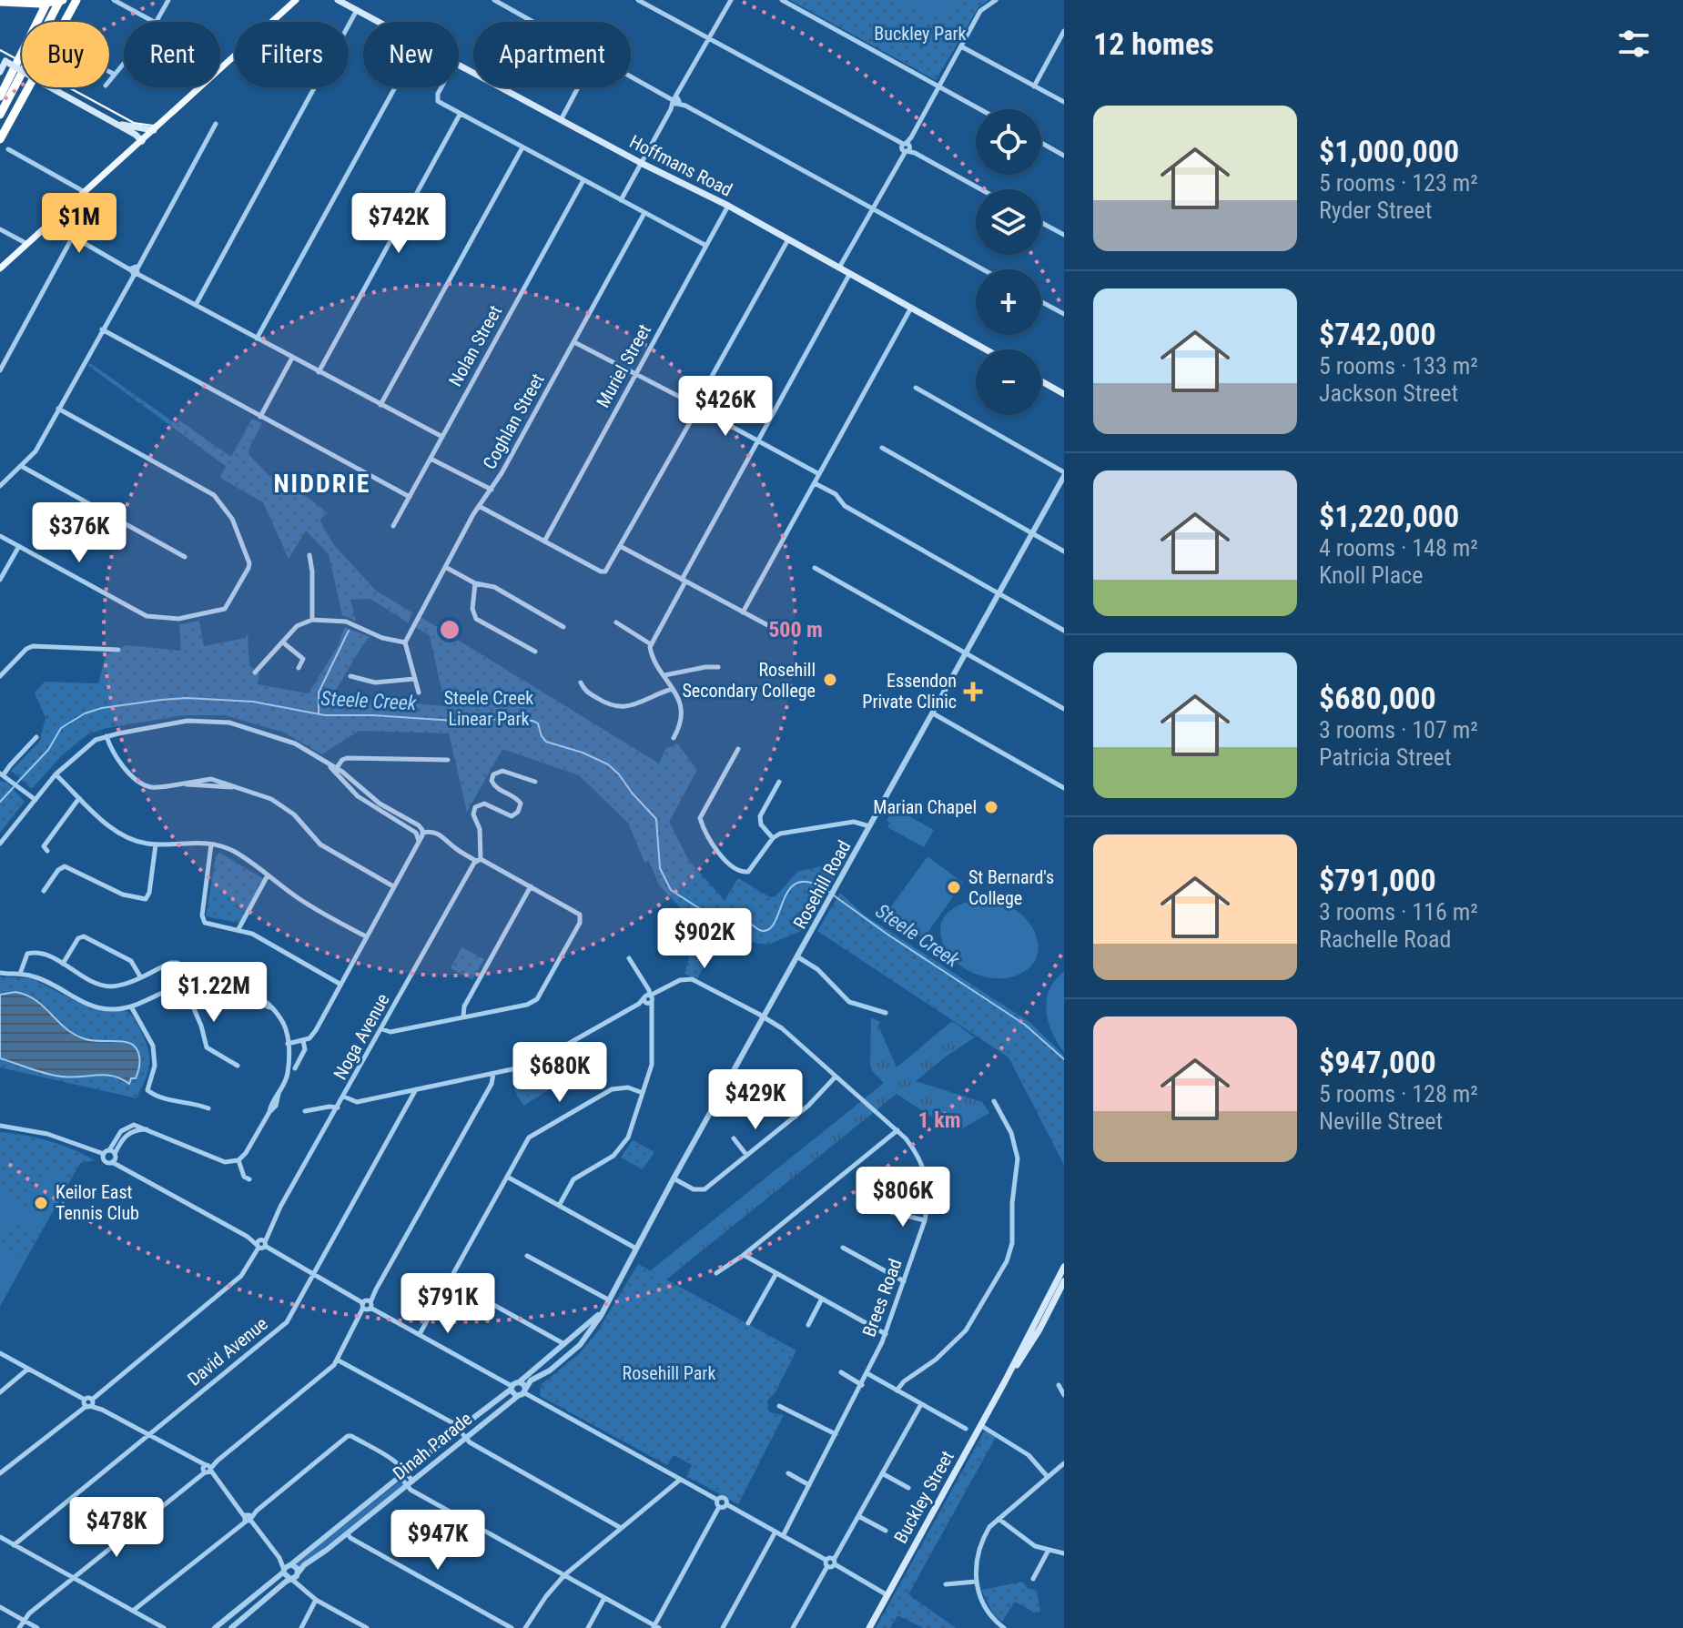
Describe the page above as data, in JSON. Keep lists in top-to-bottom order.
{
  "streets": {
    "main road": ["Hoffmans Road", "Buckley Street"],
    "street": [
      "Nolan Street",
      "Muriel Street",
      "Coghlan Street",
      "Rosehill Road",
      "Noga Avenue",
      "Brees Road",
      "David Avenue",
      "Dinah Parade"
    ]
  },
  "crossings": [
    ["Hoffmans Road", "Muriel Street"],
    ["Rosehill Road", "Brees Road"],
    ["Rosehill Road", "Dinah Parade"],
    ["Noga Avenue", "Brees Road"],
    ["Brees Road", "David Avenue"]
  ],
  "districts": ["NIDDRIE"],
  "water": ["Steele Creek"],
  "parks": ["Buckley Park", "Steele Creek Linear Park", "Rosehill Park"],
  "places": {
    "other": [
      "Rosehill Secondary College",
      "Marian Chapel",
      "St Bernard's College",
      "Keilor East Tennis Club"
    ],
    "health": ["Essendon Private Clinic"]
  },
  "page": {
    "heading": "12 homes",
    "chip": [
      "Buy",
      "Rent",
      "Filters",
      "New",
      "Apartment"
    ],
    "list": [
      {
        "name": "$1,000,000",
        "note": "5 rooms · 123 m² · Ryder Street"
      },
      {
        "name": "$742,000",
        "note": "5 rooms · 133 m² · Jackson Street"
      },
      {
        "name": "$1,220,000",
        "note": "4 rooms · 148 m² · Knoll Place"
      },
      {
        "name": "$680,000",
        "note": "3 rooms · 107 m² · Patricia Street"
      },
      {
        "name": "$791,000",
        "note": "3 rooms · 116 m² · Rachelle Road"
      },
      {
        "name": "$947,000",
        "note": "5 rooms · 128 m² · Neville Street"
      }
    ],
    "map_buttons": ["+", "−"],
    "price": [
      "$1M",
      "$742K",
      "$426K",
      "$376K",
      "$902K",
      "$1.22M",
      "$680K",
      "$429K",
      "$806K",
      "$791K",
      "$478K",
      "$947K"
    ]
  },
  "rings": ["500 m", "1 km"]
}
